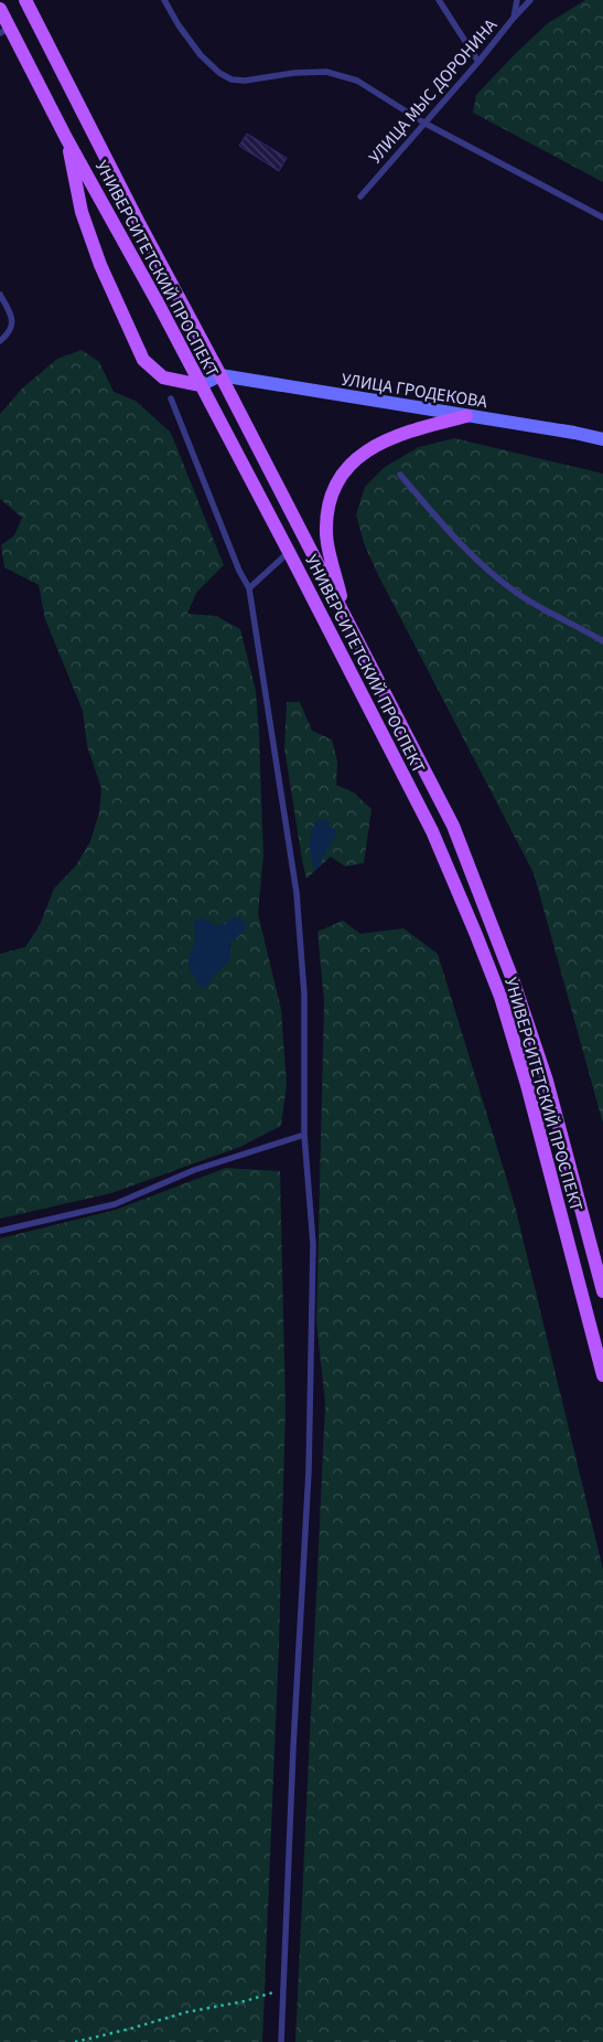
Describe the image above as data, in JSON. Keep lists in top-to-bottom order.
{
  "streets": {
    "main road": ["УНИВЕРСИТЕТСКИЙ ПРОСПЕКТ", "УЛИЦА ГРОДЕКОВА"],
    "lane": ["УЛИЦА МЫС ДОРОНИНА"]
  },
  "crossings": [
    ["УНИВЕРСИТЕТСКИЙ ПРОСПЕКТ", "УЛИЦА ГРОДЕКОВА"]
  ]
}
